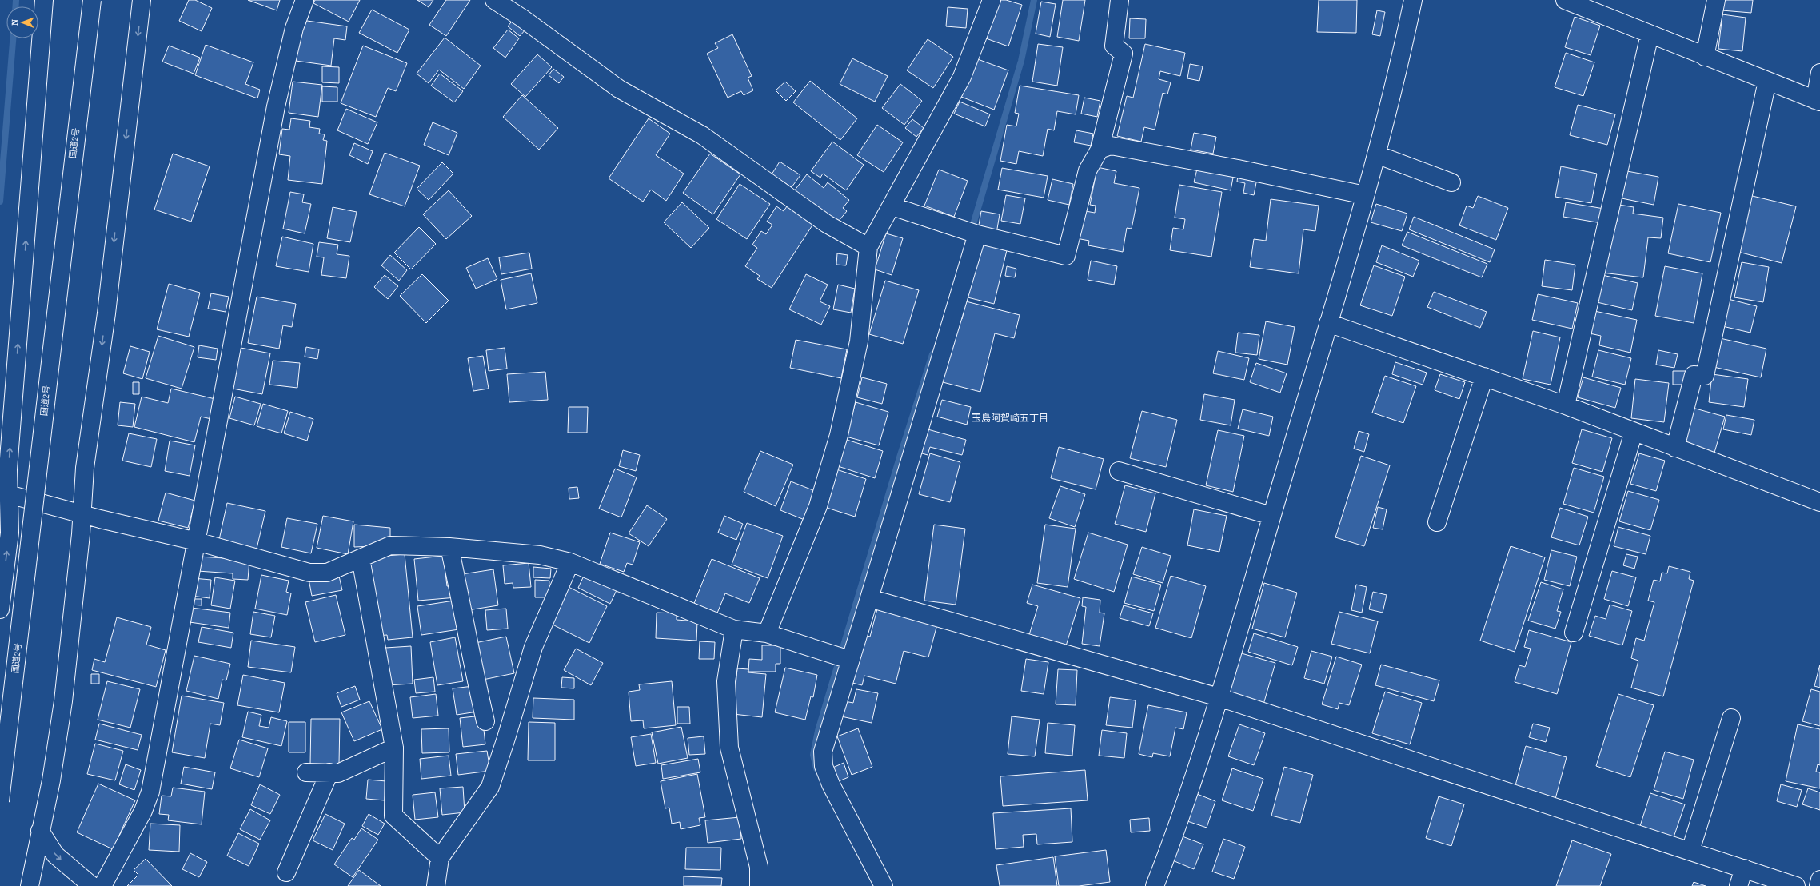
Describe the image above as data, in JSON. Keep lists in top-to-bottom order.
{
  "streets": {
    "main road": ["国道2号"]
  },
  "districts": ["玉島阿賀崎五丁目"],
  "north": "left"
}
